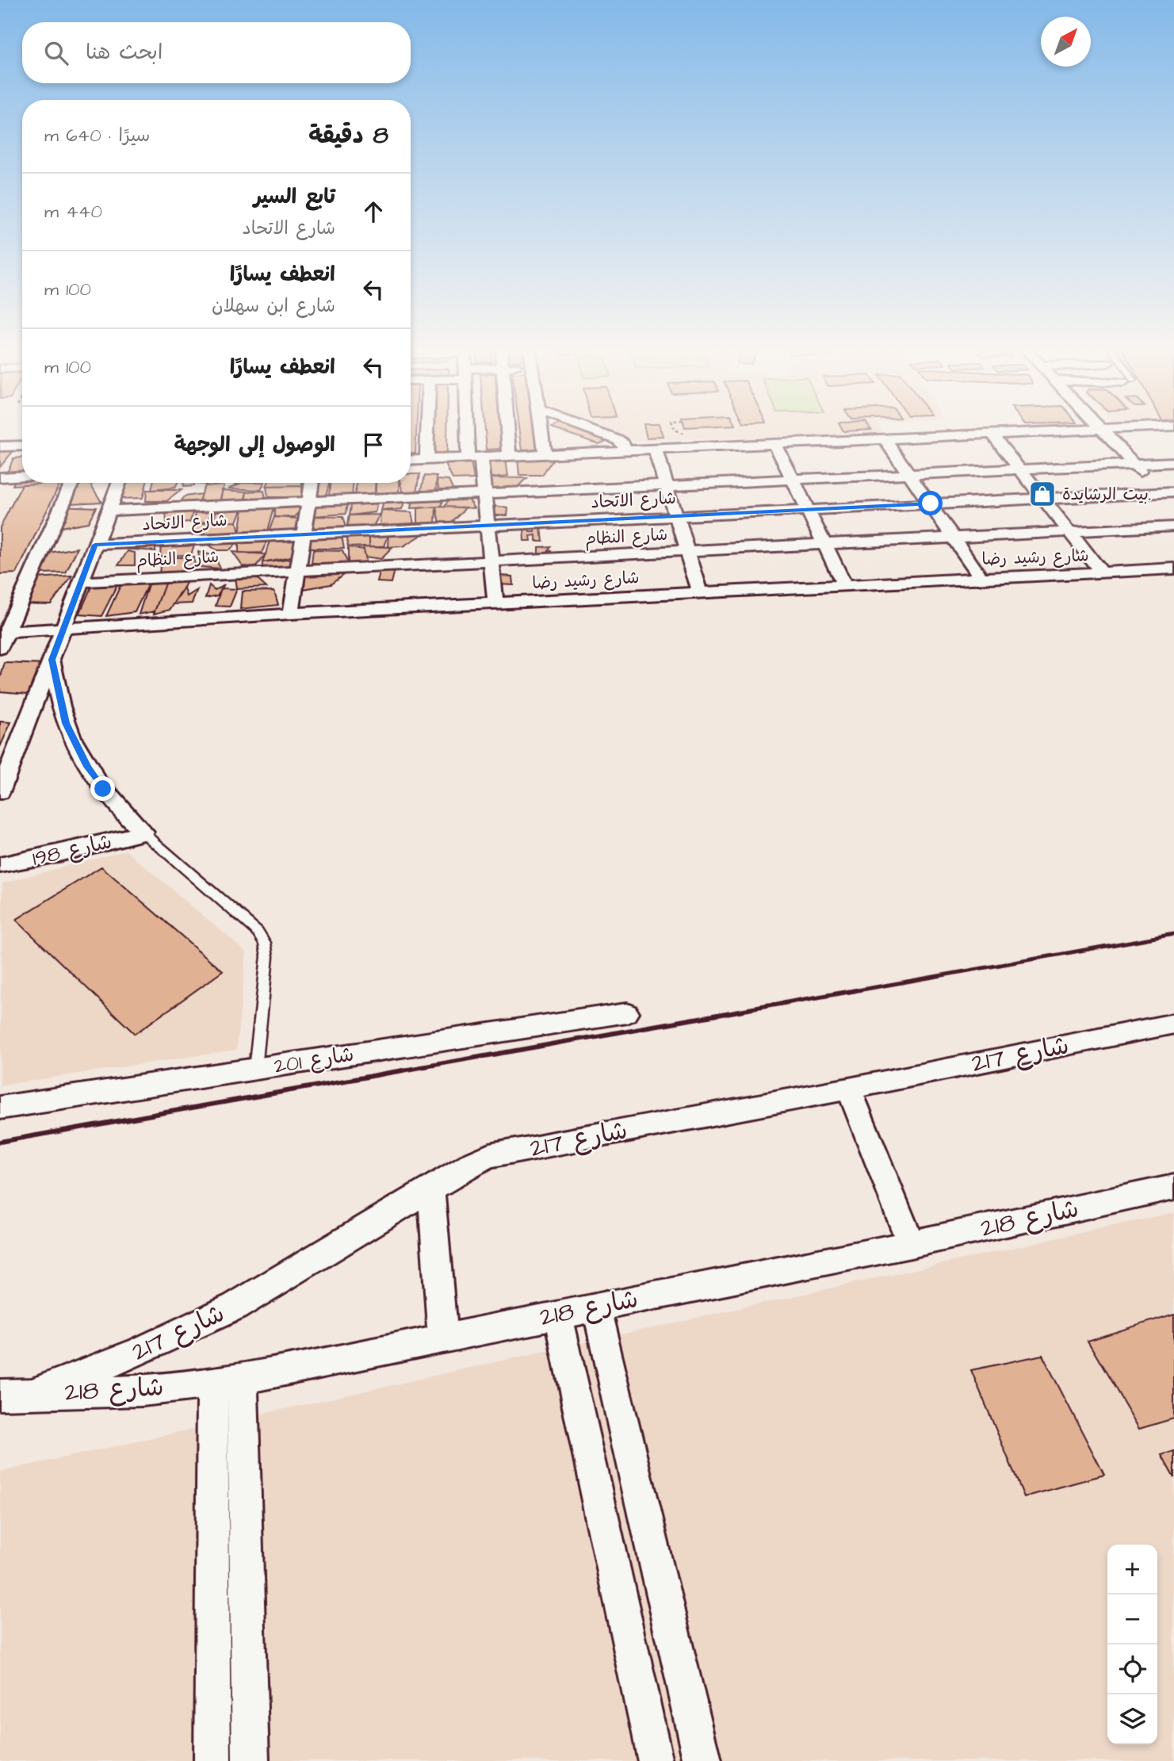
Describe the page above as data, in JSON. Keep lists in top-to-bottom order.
{
  "streets": {
    "street": [
      "شارع الاتحاد",
      "شارع النظام",
      "شارع رشيد رضا",
      "شارع 198",
      "شارع 217",
      "شارع 201",
      "شارع 218"
    ]
  },
  "crossings": [
    ["شارع 217", "شارع 218"]
  ],
  "places": {
    "shop": ["بيت الرشايدة."]
  },
  "north": "top right",
  "page": {
    "search": "ابحث هنا",
    "heading": ["8 دقيقة", "سيرًا · 640 m"],
    "list": [
      ["تابع السير", "شارع الاتحاد", "440 m"],
      ["انعطف يسارًا", "شارع ابن سهلان", "100 m"],
      ["انعطف يسارًا", "100 m"],
      "الوصول إلى الوجهة"
    ],
    "map_buttons": ["+", "−"]
  }
}
